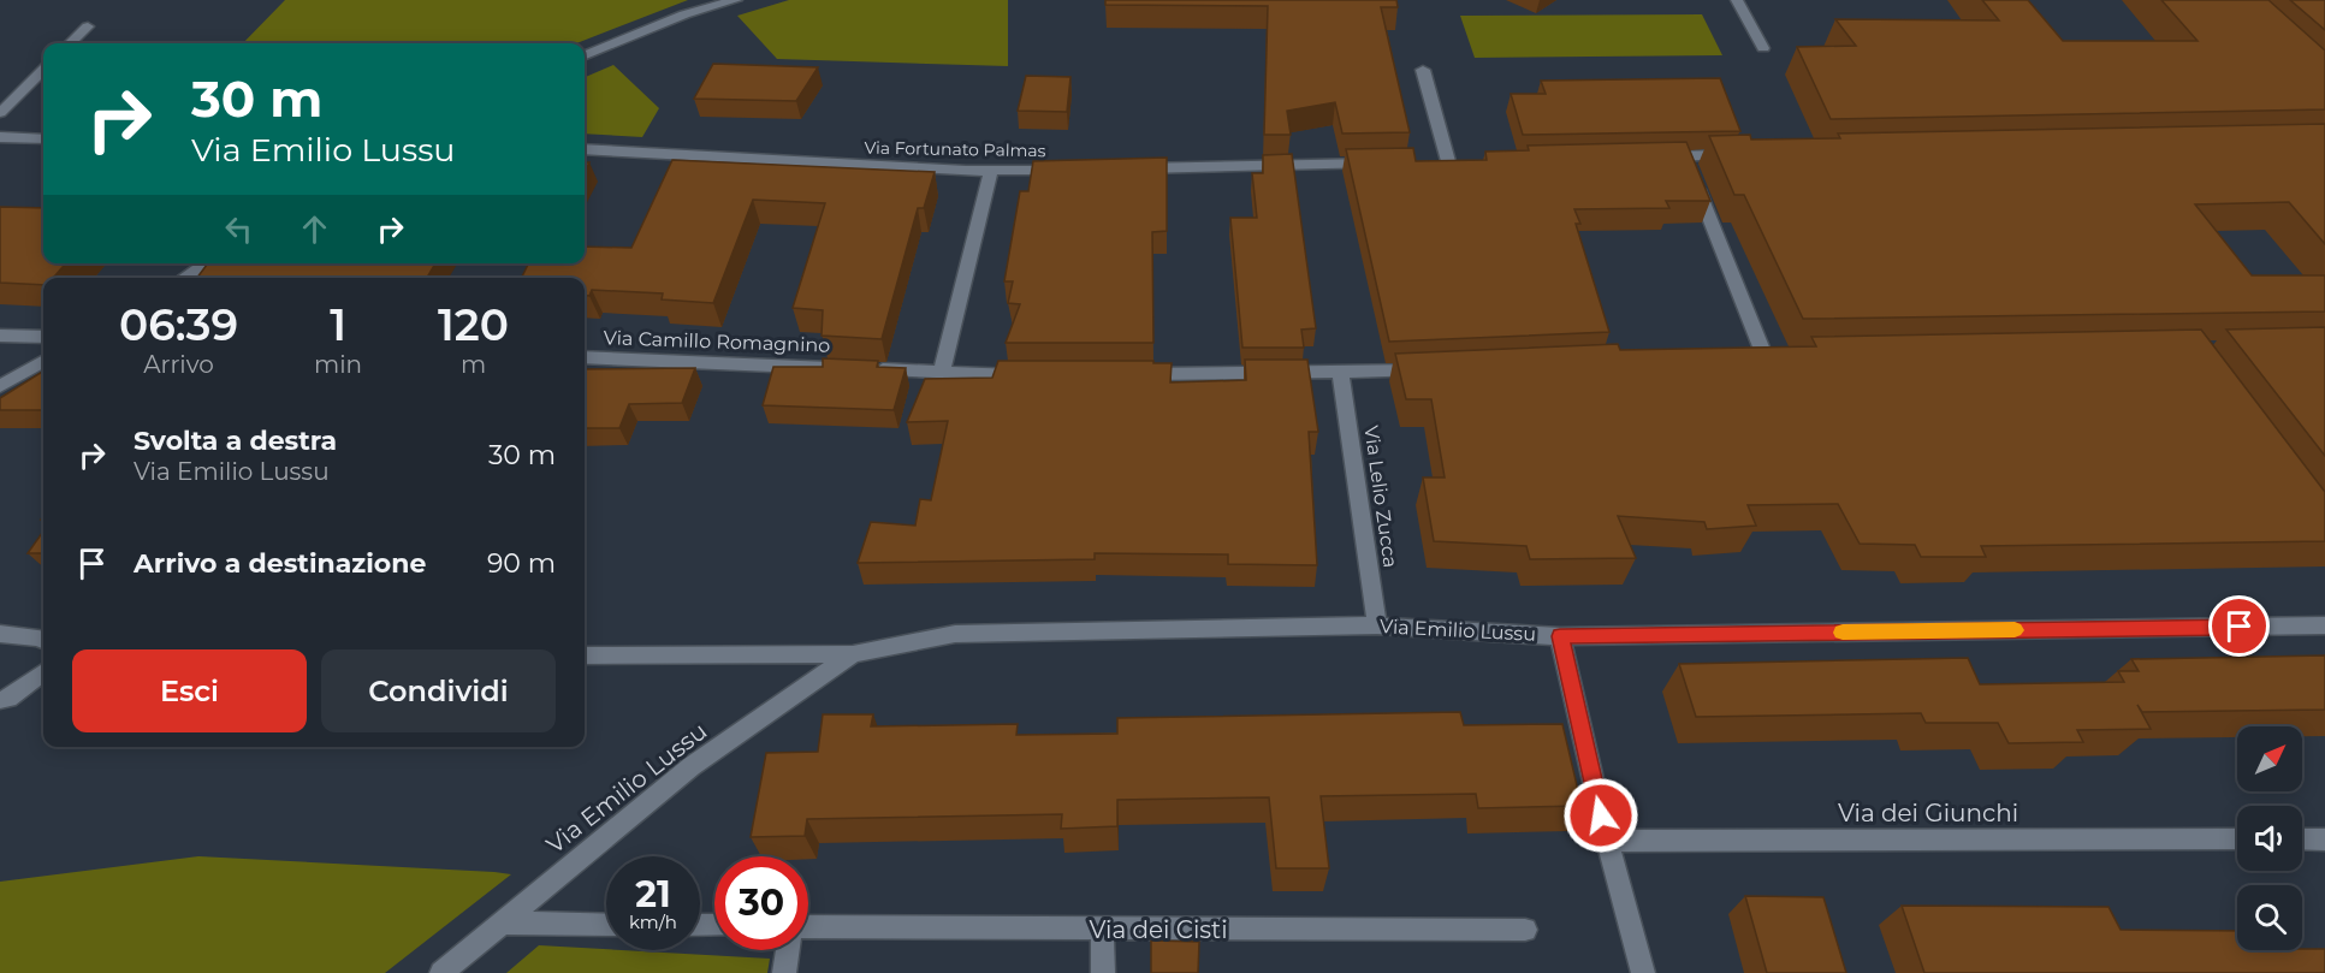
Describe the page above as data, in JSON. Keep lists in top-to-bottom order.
{
  "streets": {
    "street": [
      "Via Fortunato Palmas",
      "Via Camillo Romagnino",
      "Via Lelio Zucca",
      "Via Emilio Lussu",
      "Via dei Giunchi",
      "Via dei Cisti"
    ]
  },
  "crossings": [
    ["Via Lelio Zucca", "Via Emilio Lussu"]
  ],
  "north": "top right",
  "page": {
    "turn": ["30 m", "Via Emilio Lussu"],
    "eta": [
      "06:39",
      "Arrivo",
      "1",
      "min",
      "120",
      "m"
    ],
    "list": [
      {
        "name": "Svolta a destra",
        "note": "Via Emilio Lussu",
        "value": "30 m"
      },
      {
        "name": "Arrivo a destinazione",
        "value": "90 m"
      }
    ],
    "buttons": ["Esci", "Condividi"],
    "speed": "21 km/h",
    "limit": "30"
  }
}
